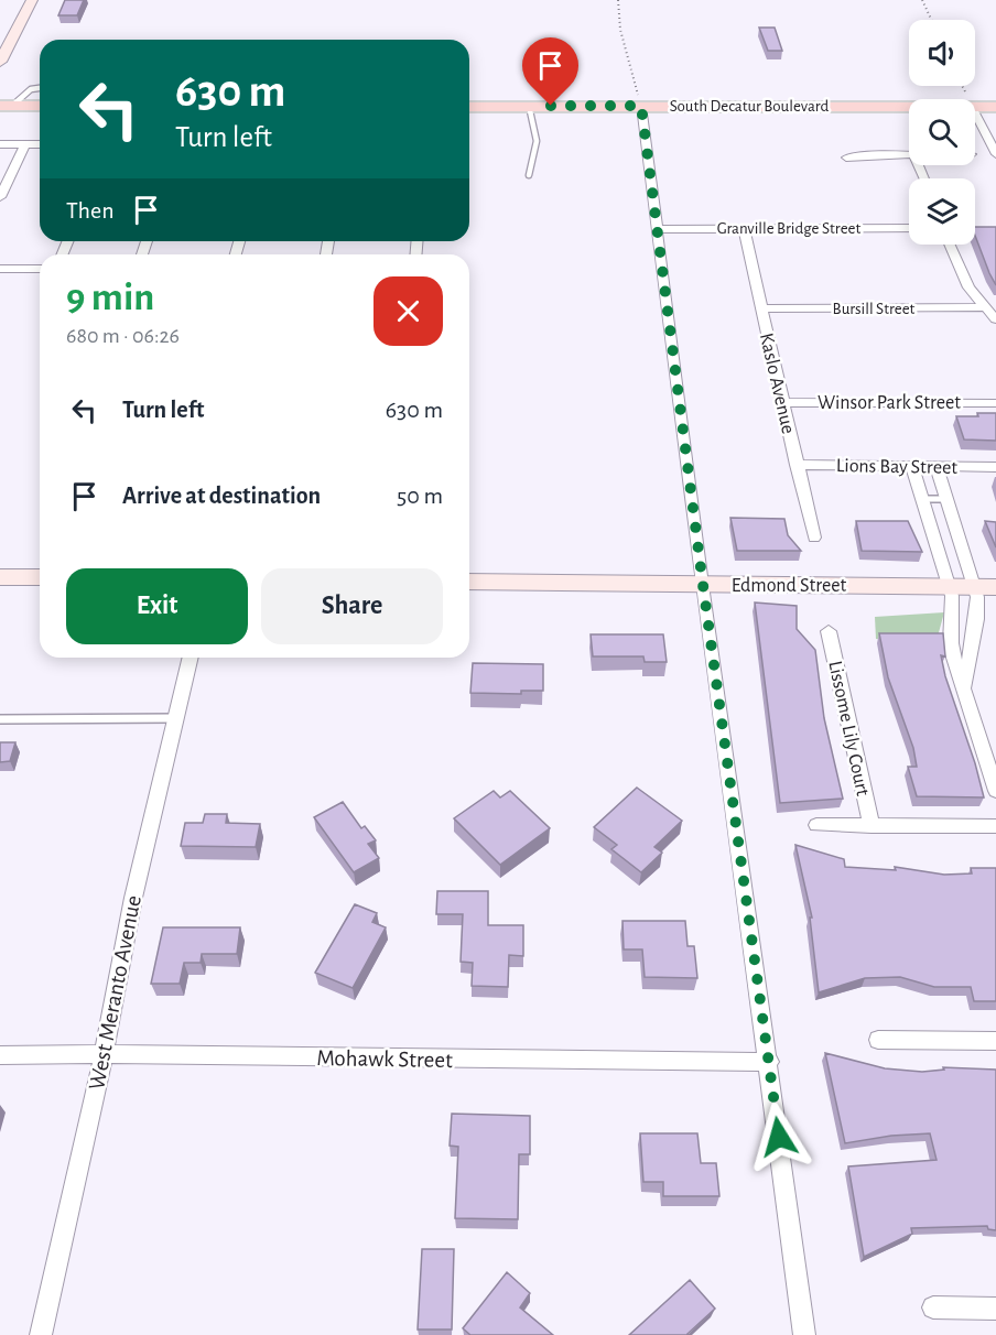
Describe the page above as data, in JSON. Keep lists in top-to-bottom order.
{
  "streets": {
    "main road": ["South Decatur Boulevard"],
    "street": [
      "Granville Bridge Street",
      "Bursill Street",
      "Kaslo Avenue",
      "Winsor Park Street",
      "Lions Bay Street",
      "Edmond Street",
      "Lissome Lily Court",
      "West Meranto Avenue",
      "Mohawk Street"
    ]
  },
  "crossings": [
    ["Granville Bridge Street", "Kaslo Avenue"],
    ["Bursill Street", "Kaslo Avenue"],
    ["Kaslo Avenue", "Winsor Park Street"],
    ["Kaslo Avenue", "Lions Bay Street"],
    ["West Meranto Avenue", "Mohawk Street"]
  ],
  "page": {
    "turn": ["630 m", "Turn left"],
    "then": "Then",
    "heading": ["9 min", "680 m · 06:26"],
    "list": [
      {
        "name": "Turn left",
        "value": "630 m"
      },
      {
        "name": "Arrive at destination",
        "value": "50 m"
      }
    ],
    "buttons": ["Exit", "Share"]
  }
}
